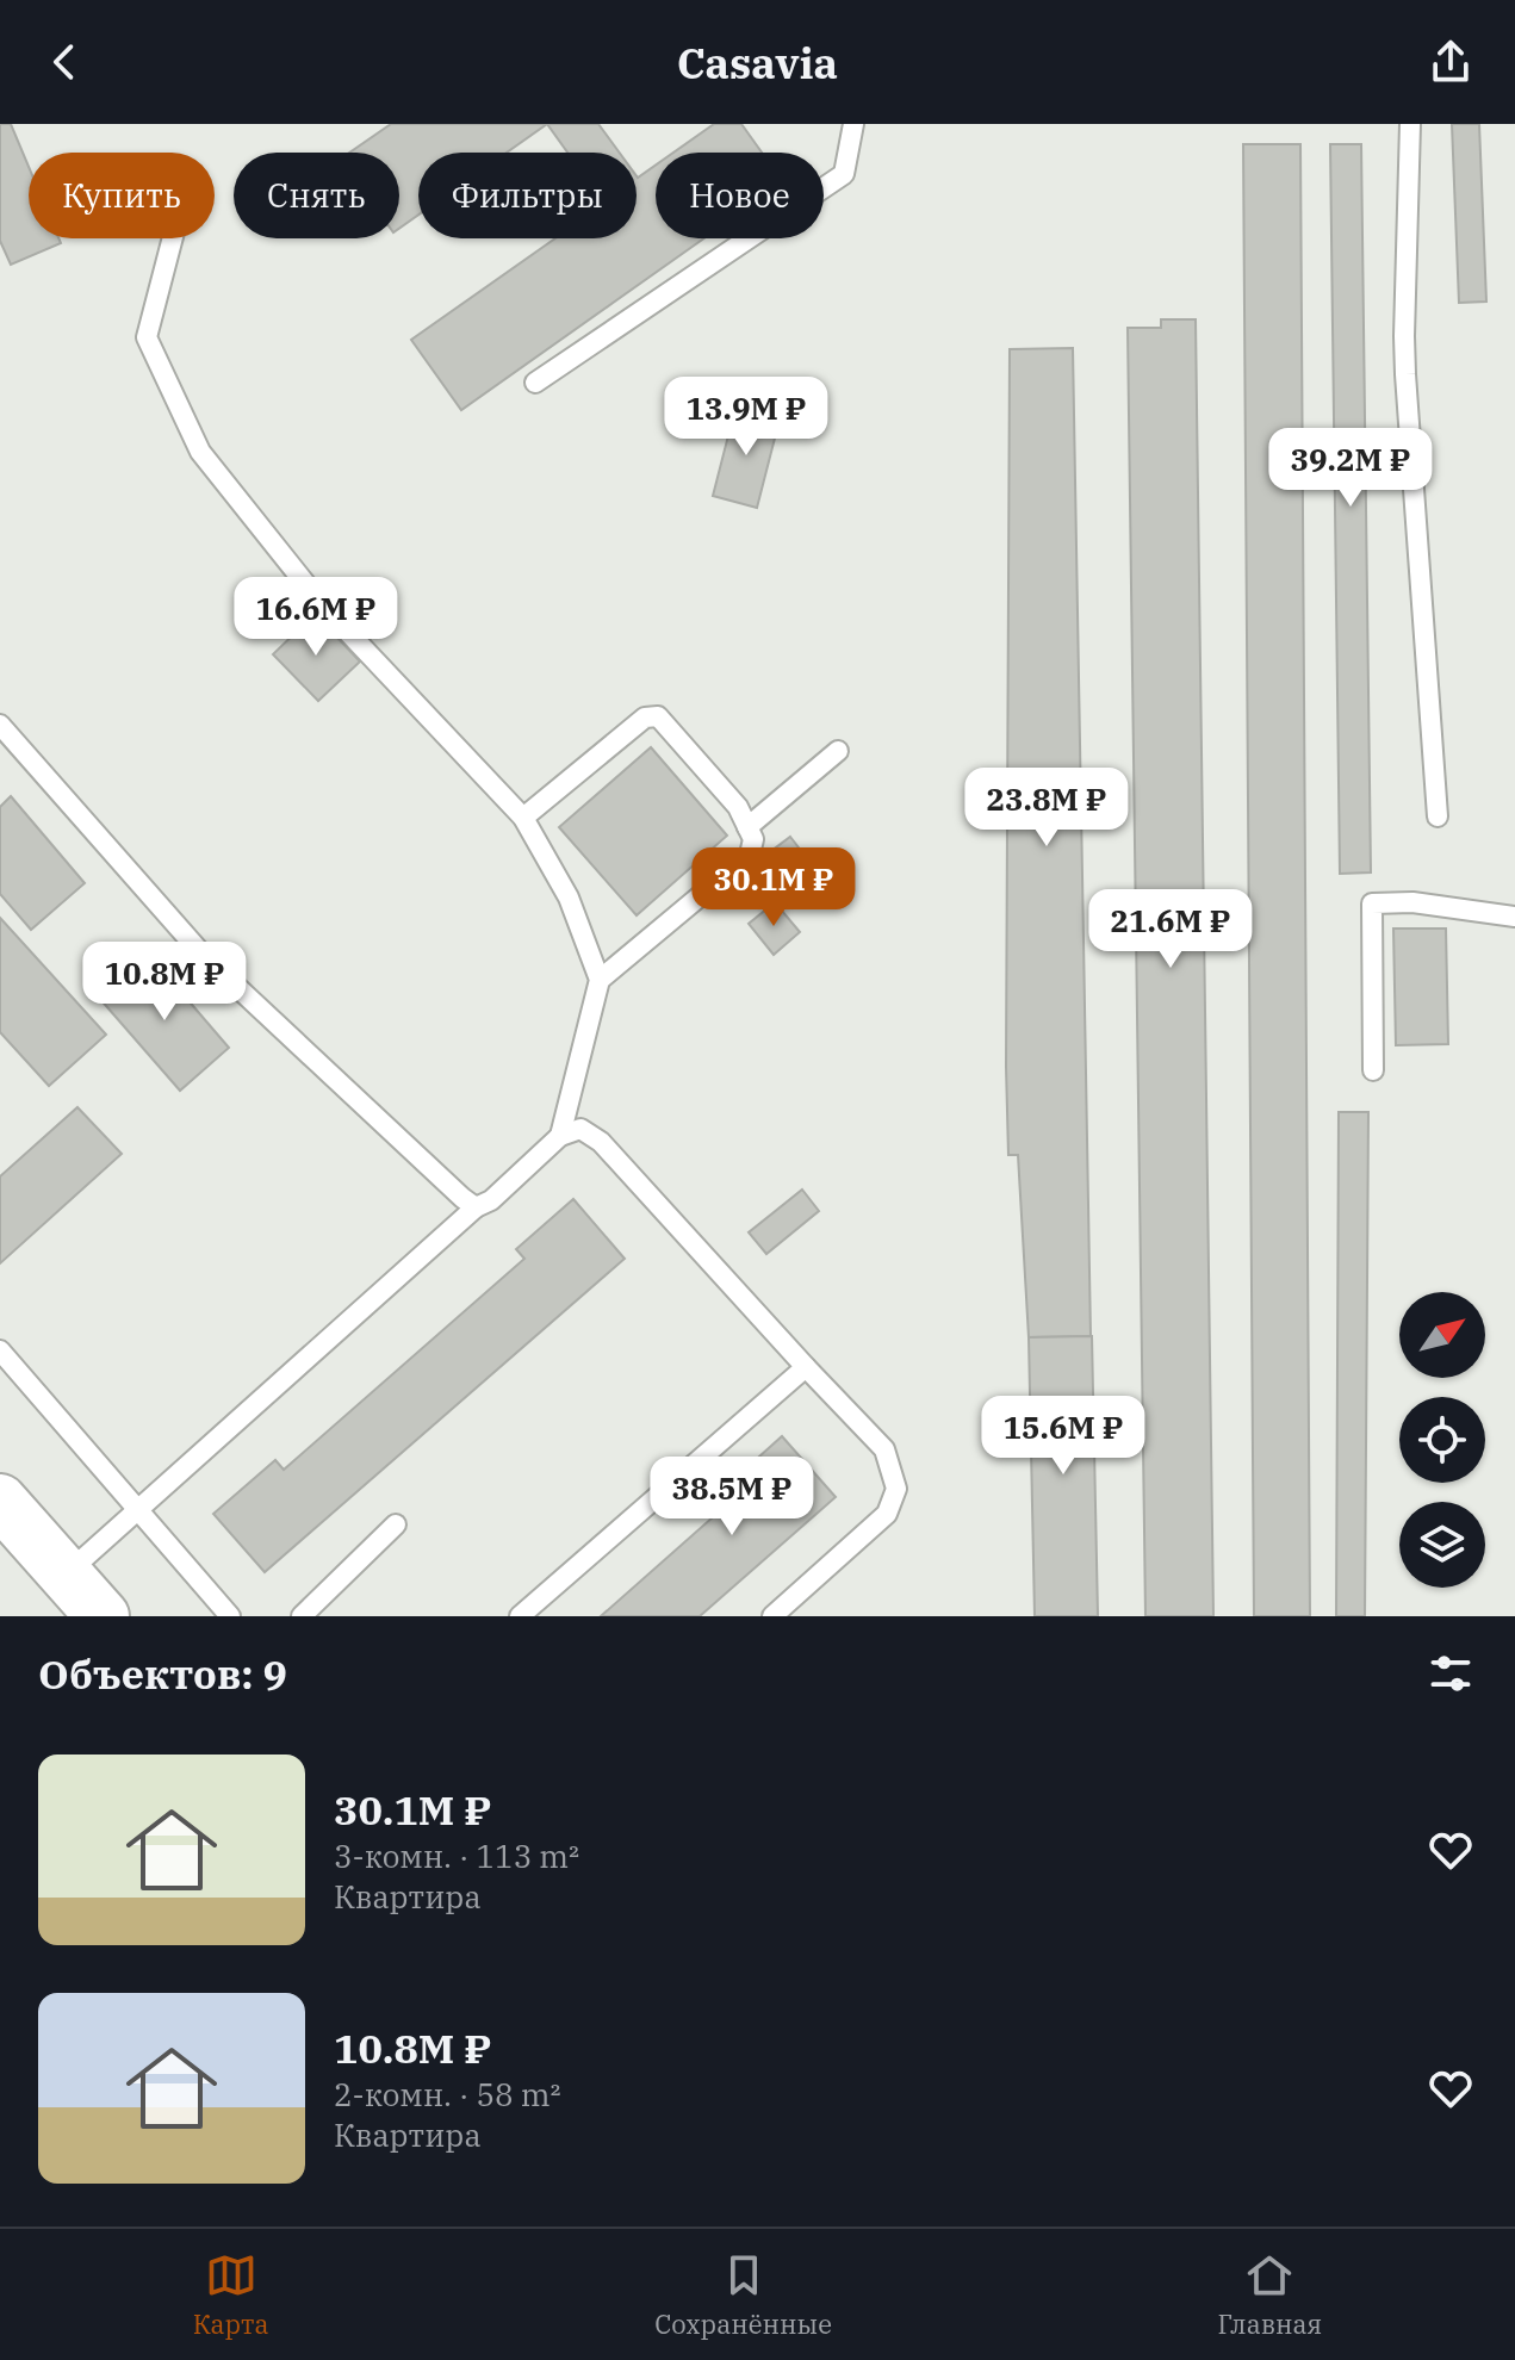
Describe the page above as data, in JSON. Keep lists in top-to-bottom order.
{
  "north": "top right",
  "page": {
    "header": "Casavia",
    "chip": [
      "Купить",
      "Снять",
      "Фильтры",
      "Новое"
    ],
    "price": [
      "13.9M ₽",
      "39.2M ₽",
      "16.6M ₽",
      "23.8M ₽",
      "30.1M ₽",
      "21.6M ₽",
      "10.8M ₽",
      "15.6M ₽",
      "38.5M ₽"
    ],
    "heading": "Объектов: 9",
    "list": [
      {
        "name": "30.1M ₽",
        "note": "3-комн. · 113 m² · Квартира"
      },
      {
        "name": "10.8M ₽",
        "note": "2-комн. · 58 m² · Квартира"
      }
    ],
    "tabs": ["Карта", "Сохранённые", "Главная"]
  }
}
